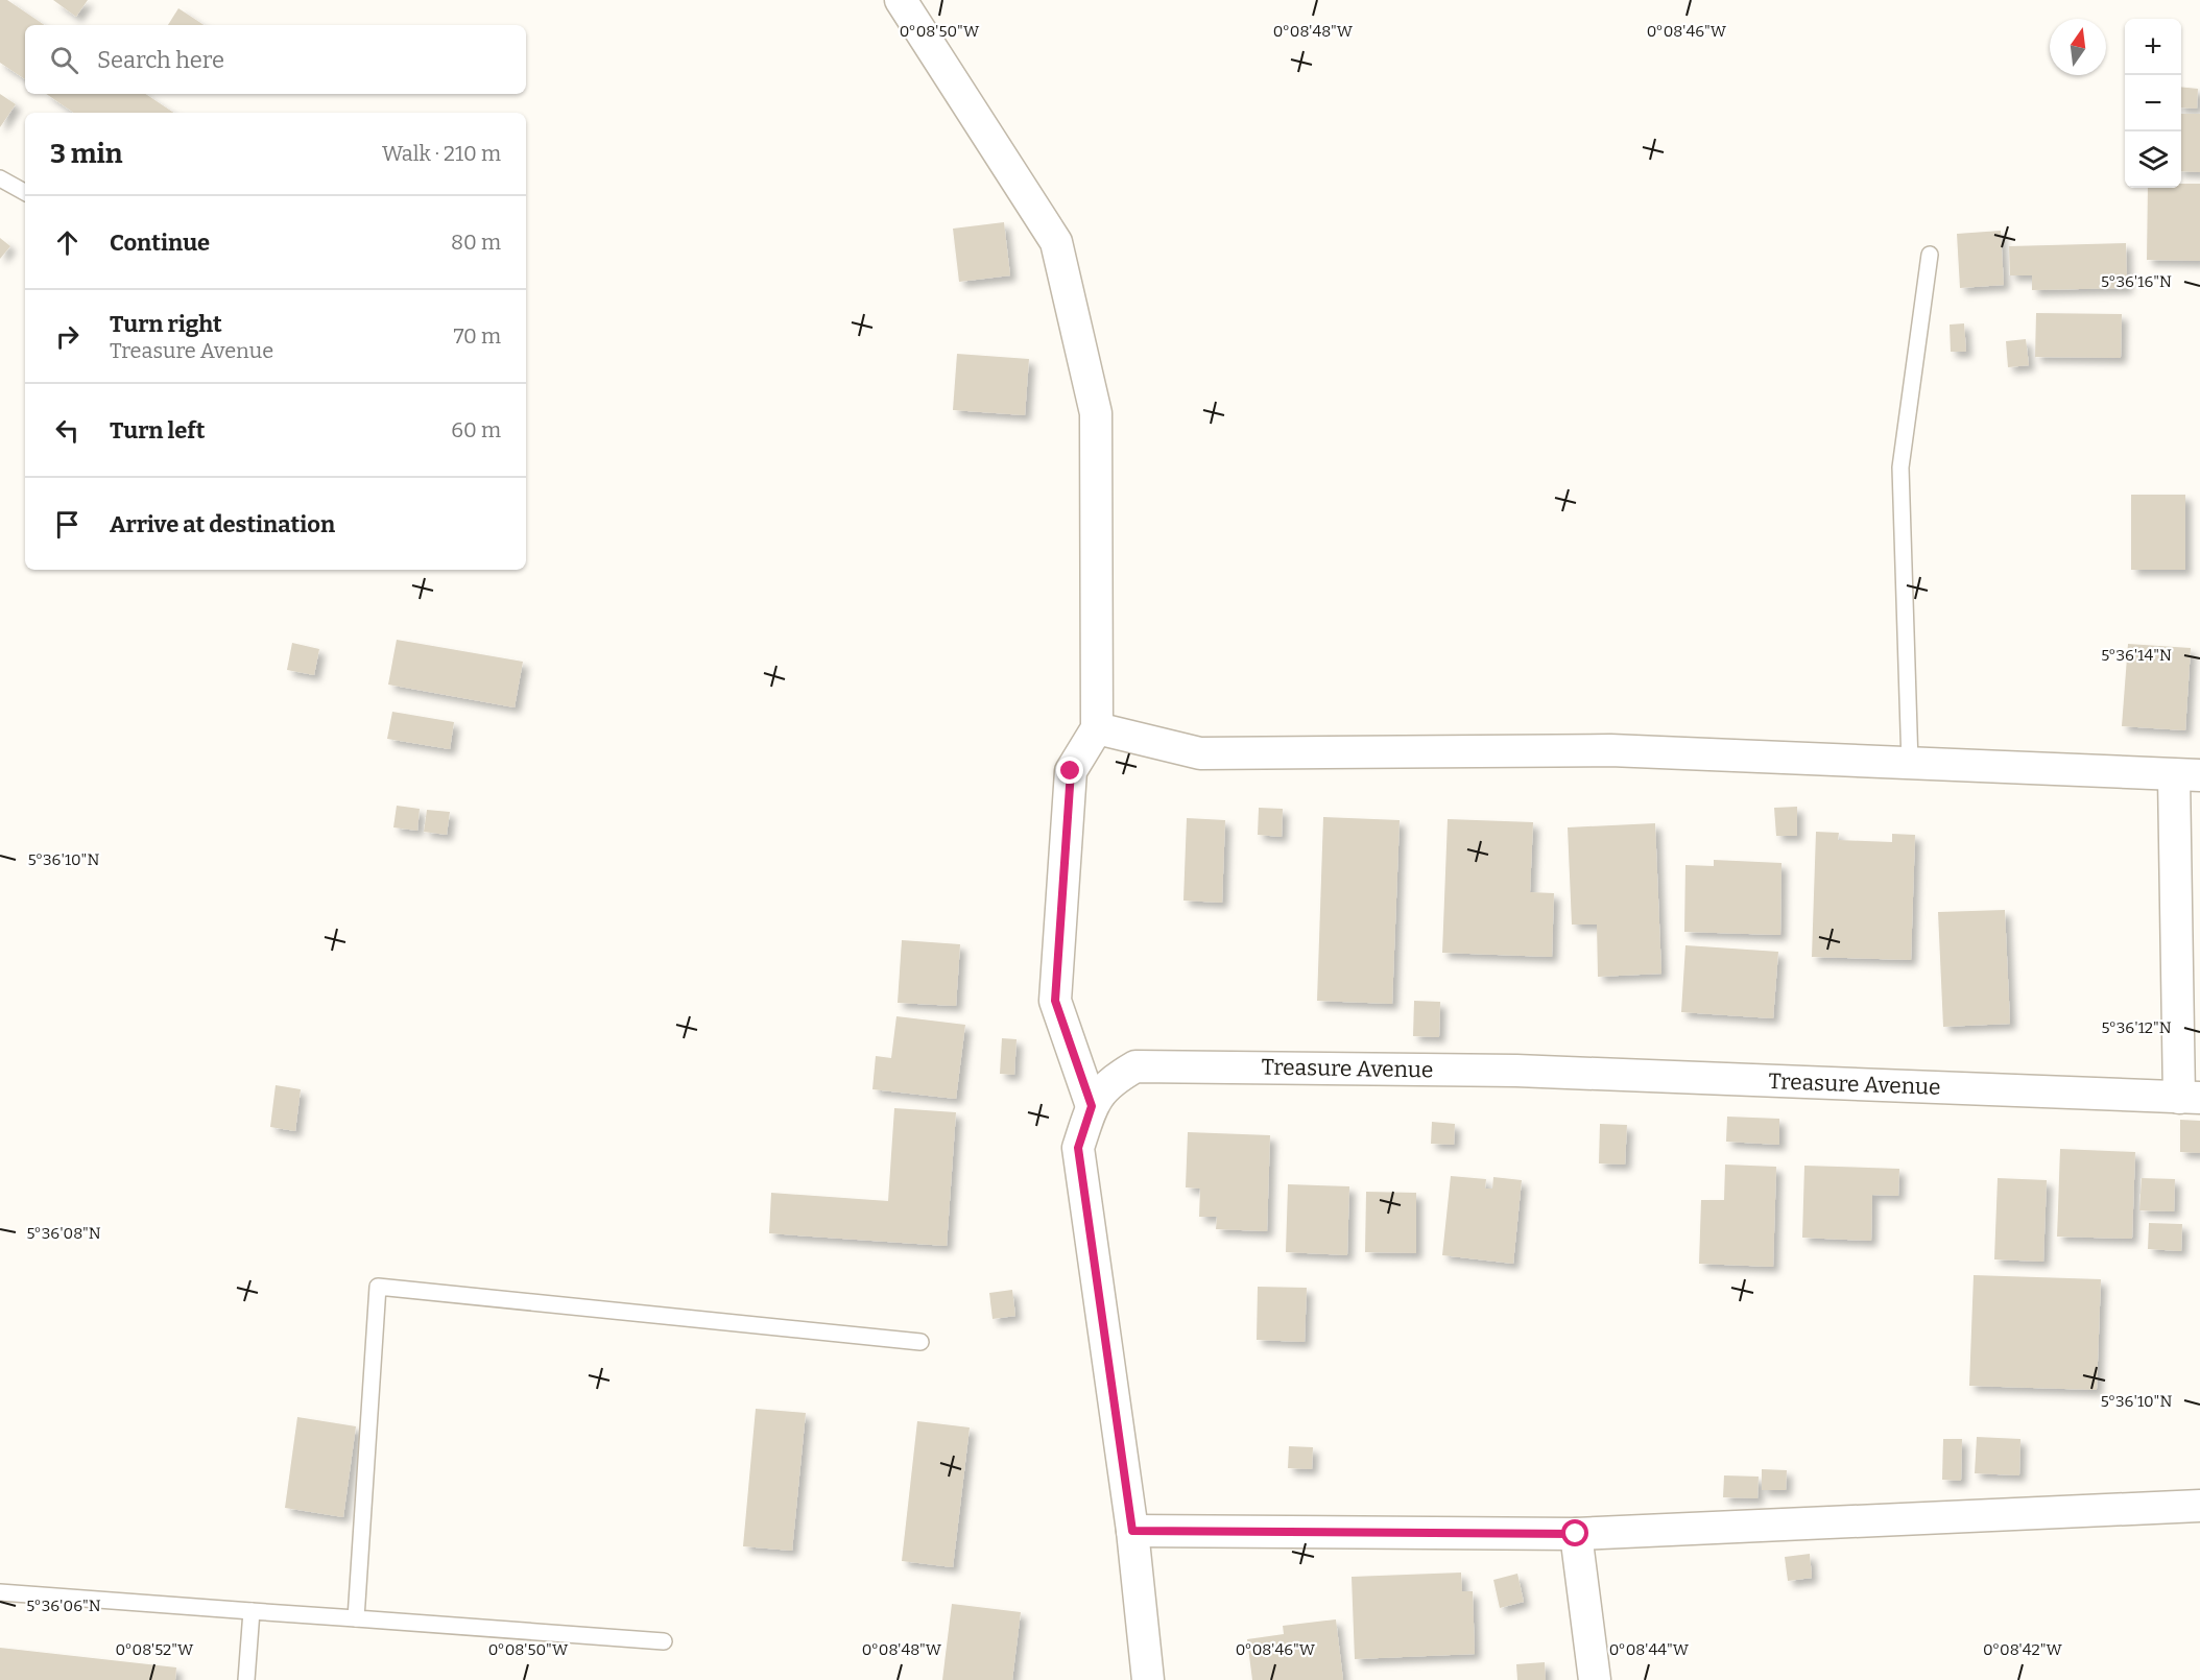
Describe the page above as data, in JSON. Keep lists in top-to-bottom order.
{
  "streets": {
    "street": ["Treasure Avenue"]
  },
  "north": "top",
  "page": {
    "map_buttons": ["+", "−"],
    "search": "Search here",
    "heading": ["3 min", "Walk · 210 m"],
    "list": [
      ["Continue", "80 m"],
      ["Turn right", "Treasure Avenue", "70 m"],
      ["Turn left", "60 m"],
      "Arrive at destination"
    ]
  },
  "coordinates": [
    "0°08'50\"W",
    "0°08'48\"W",
    "0°08'46\"W",
    "5°36'16\"N",
    "5°36'14\"N",
    "5°36'10\"N",
    "5°36'12\"N",
    "5°36'08\"N",
    "5°36'06\"N",
    "0°08'52\"W",
    "0°08'44\"W",
    "0°08'42\"W"
  ]
}
